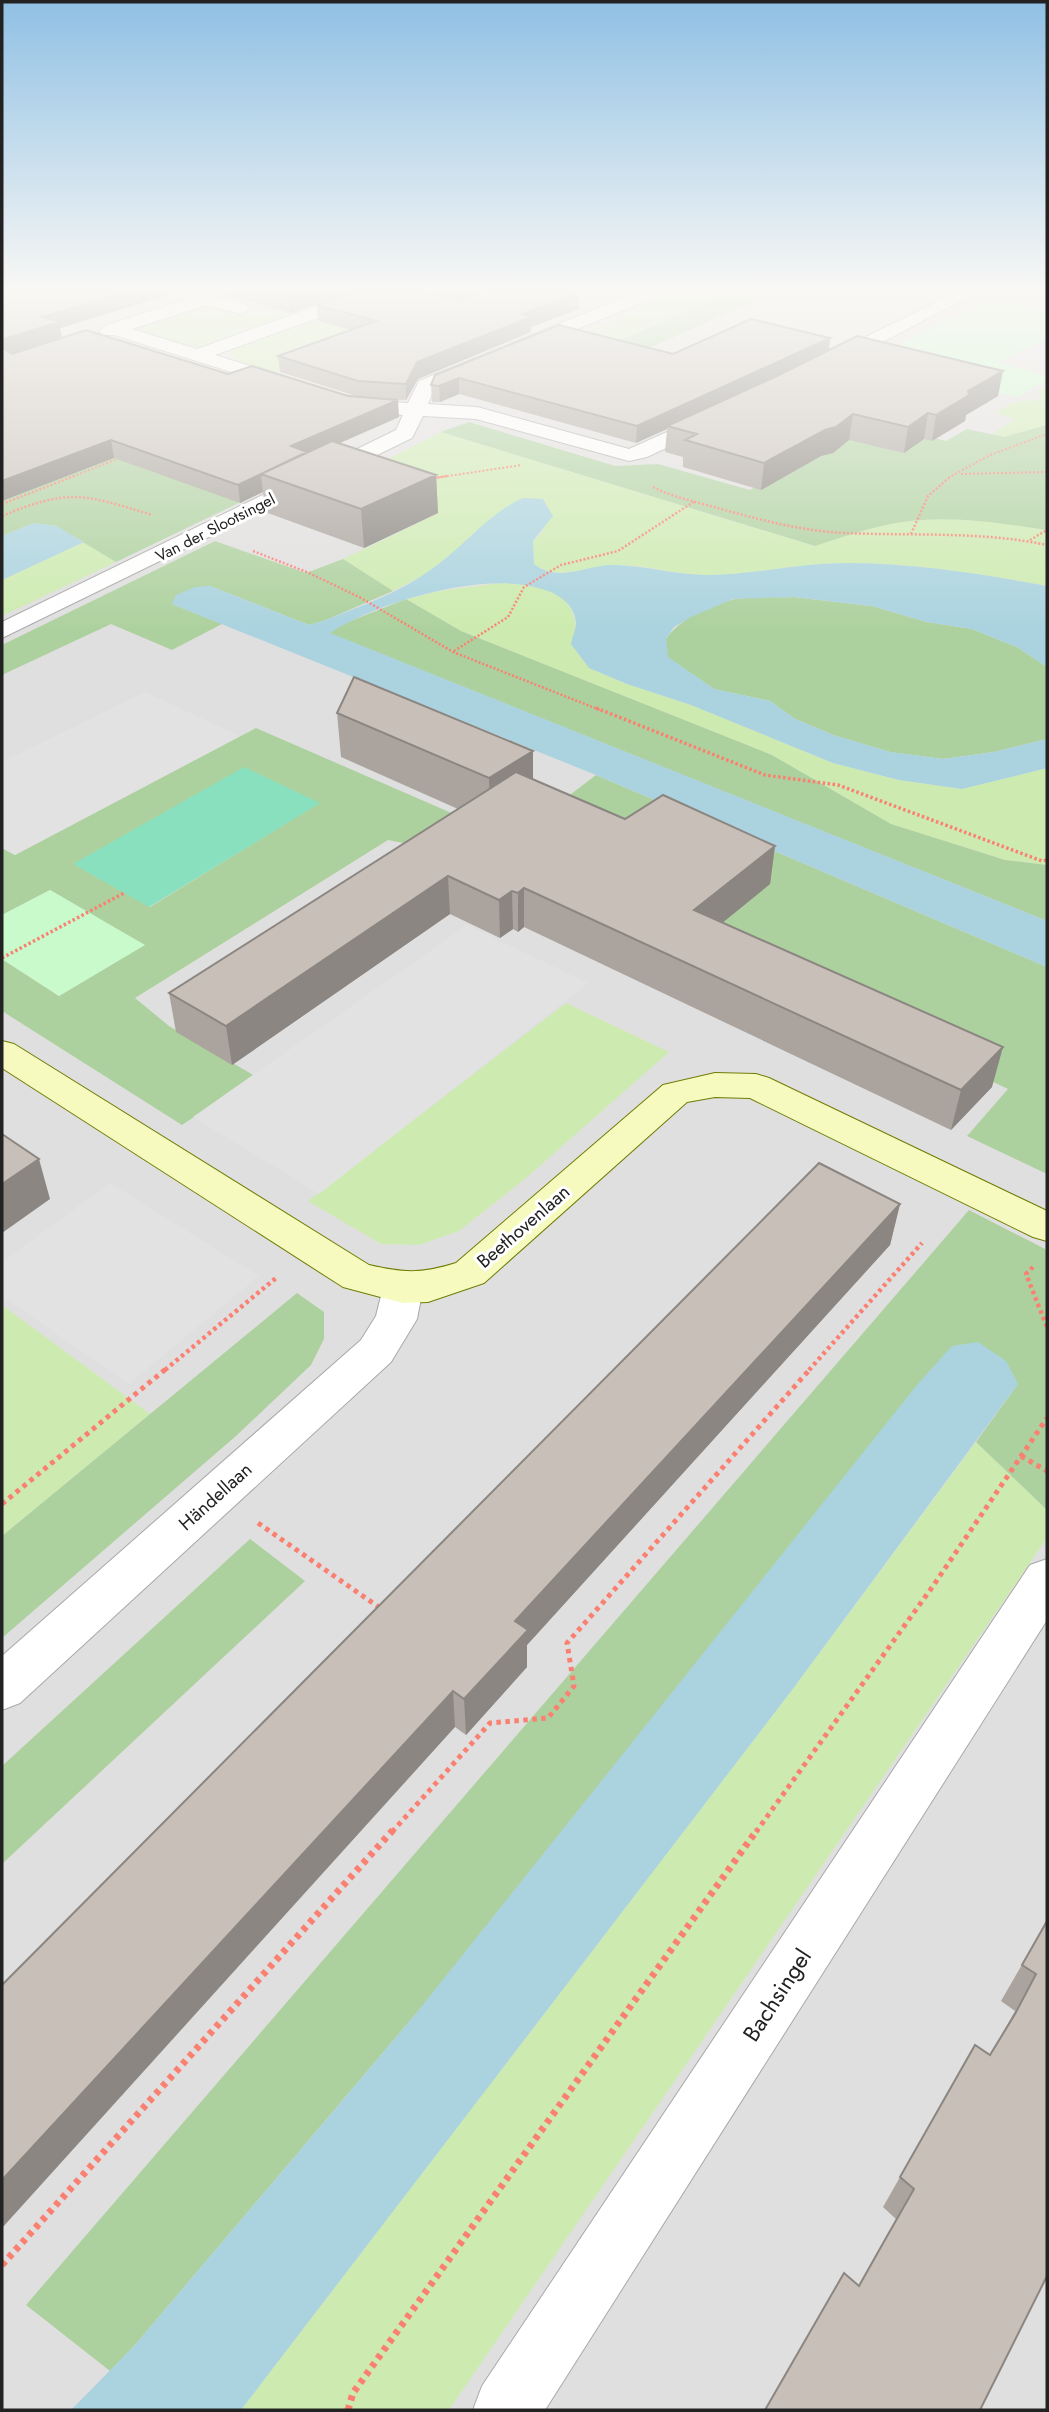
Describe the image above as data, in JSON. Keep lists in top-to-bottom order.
{
  "streets": {
    "street": [
      "Van der Slootsingel",
      "Beethovenlaan",
      "Händellaan",
      "Bachsingel"
    ]
  },
  "crossings": [
    ["Beethovenlaan", "Händellaan"]
  ]
}
